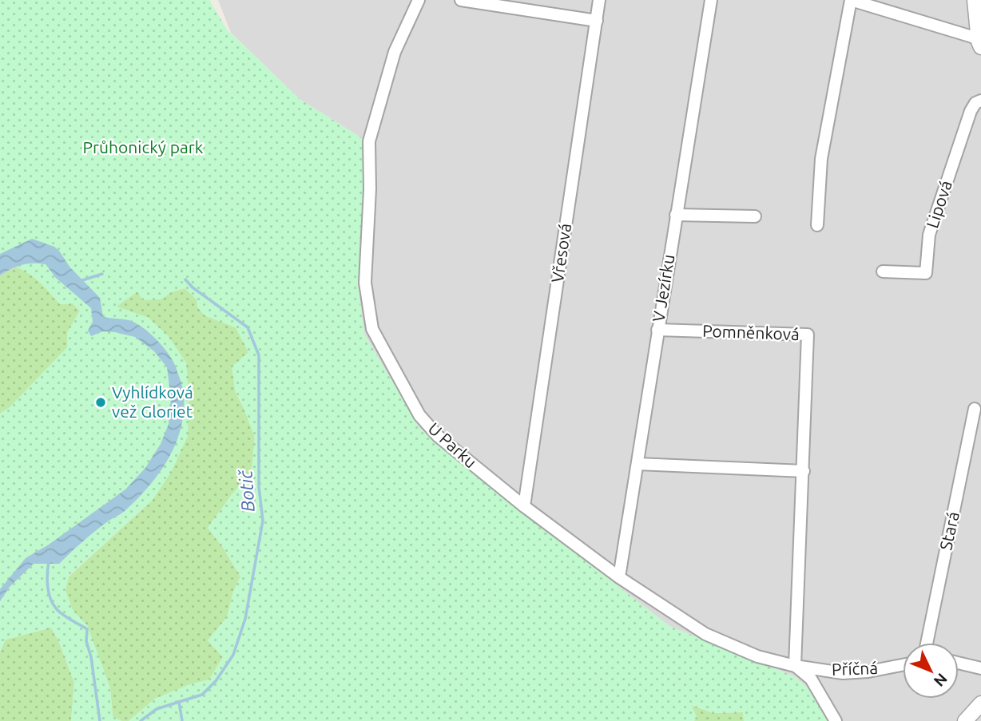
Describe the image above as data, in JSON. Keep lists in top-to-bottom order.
{
  "streets": {
    "street": [
      "Lipová",
      "Vřesová",
      "V Jezírku",
      "Pomněnková",
      "U Parku",
      "Stará",
      "Příčná"
    ]
  },
  "crossings": [
    ["Vřesová", "U Parku"],
    ["V Jezírku", "Pomněnková"],
    ["V Jezírku", "U Parku"],
    ["Pomněnková", "U Parku"],
    ["Pomněnková", "Příčná"],
    ["U Parku", "Příčná"]
  ],
  "water": ["Botič"],
  "parks": ["Průhonický park"],
  "places": ["Vyhlídková vež Gloriet"],
  "north": "bottom right"
}
